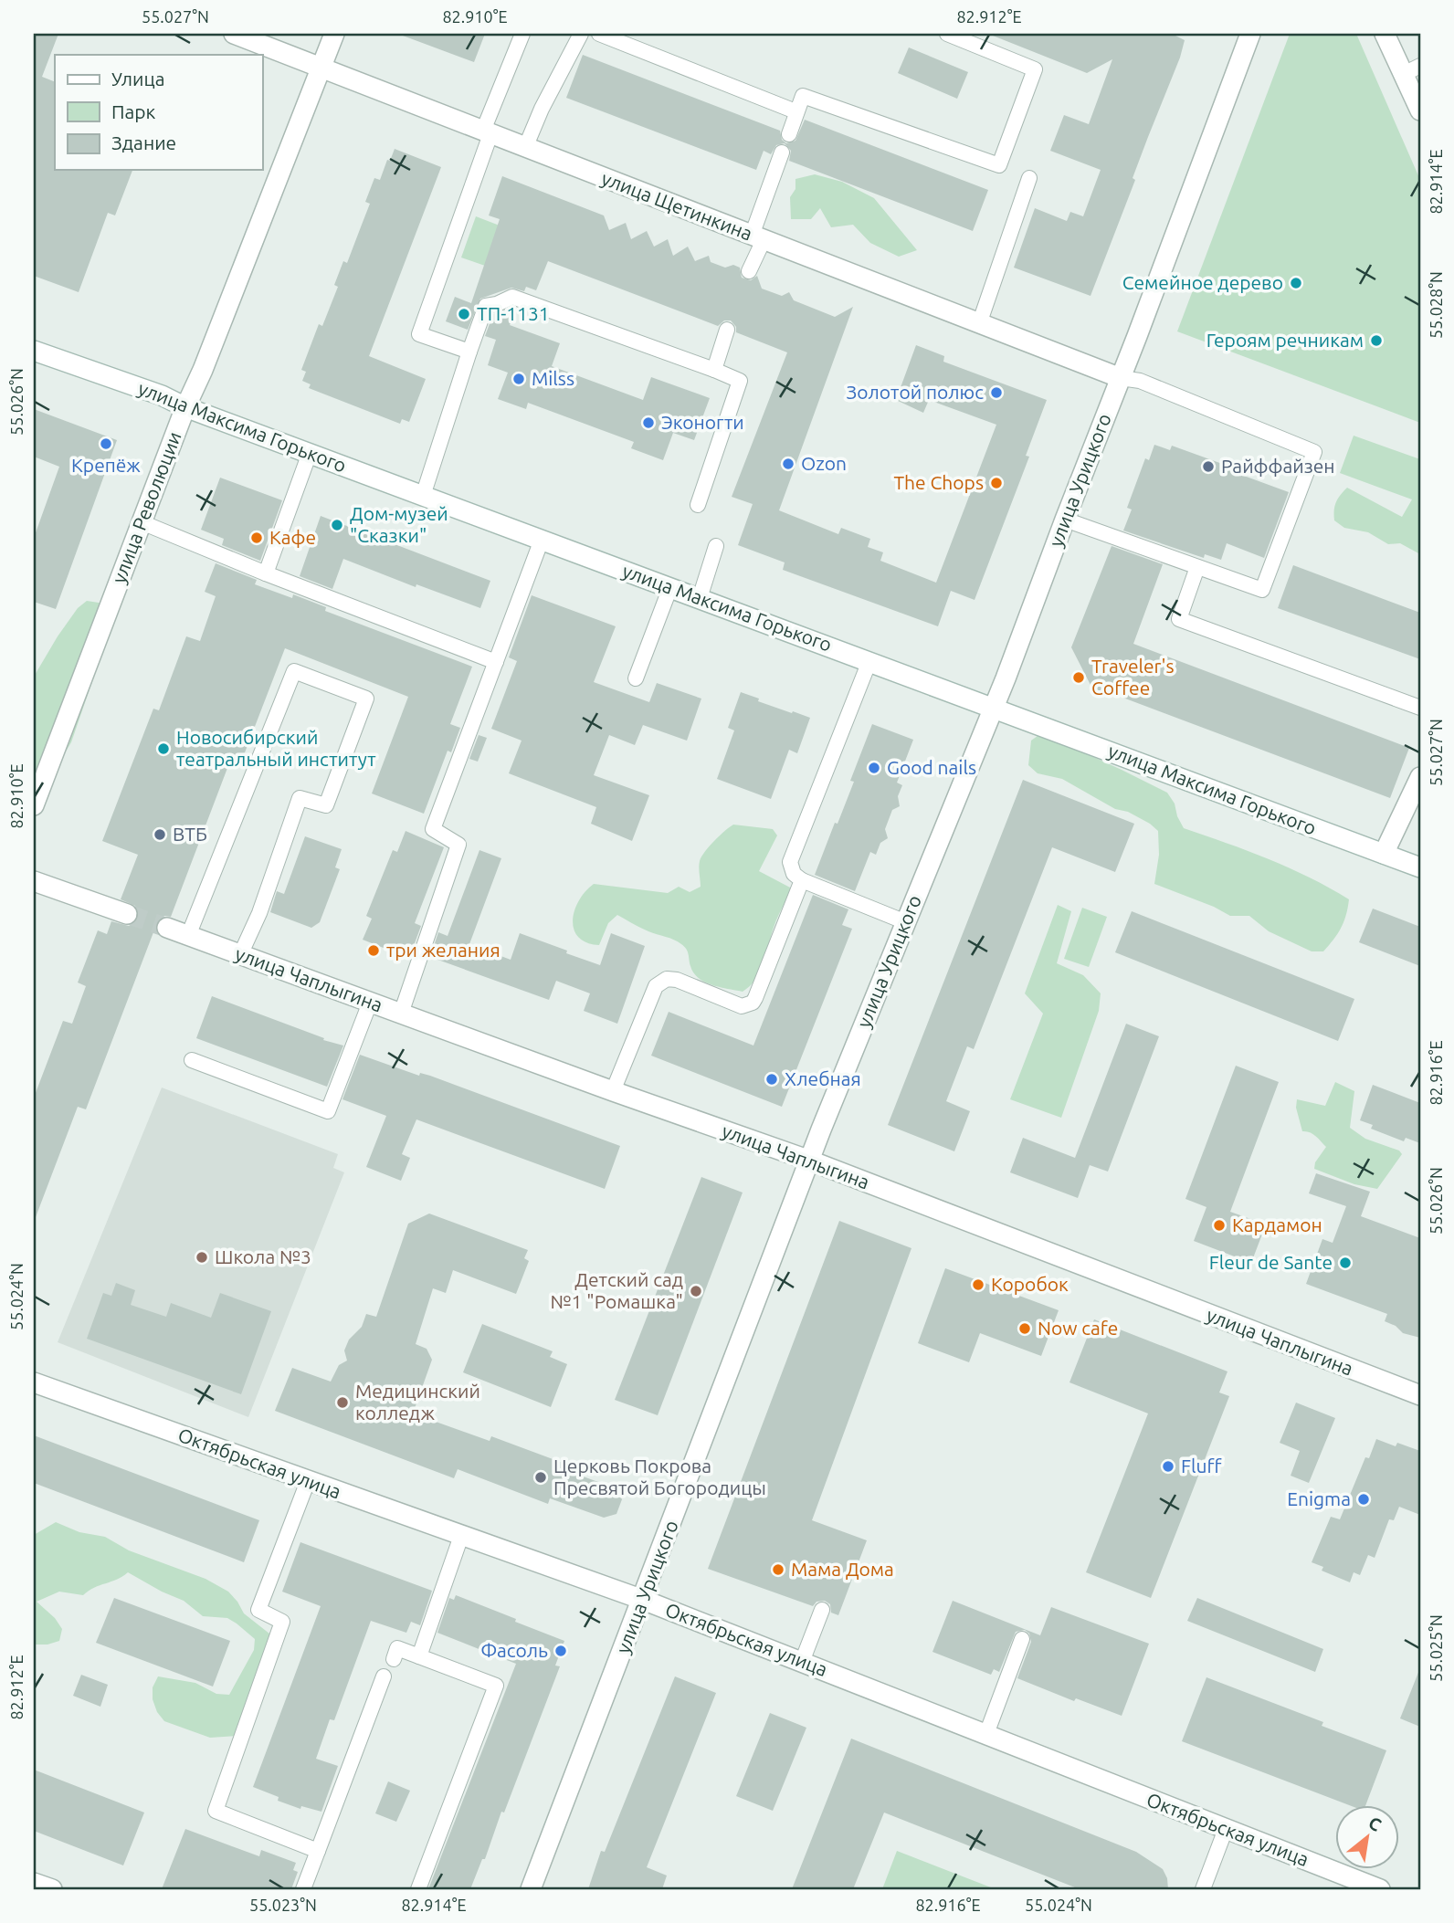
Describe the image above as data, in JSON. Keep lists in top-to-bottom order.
{
  "streets": {
    "street": [
      "улица Щетинкина",
      "улица Максима Горького",
      "улица Урицкого",
      "улица Революции",
      "улица Чаплыгина",
      "Октябрьская улица"
    ]
  },
  "crossings": [
    ["улица Щетинкина", "улица Урицкого"],
    ["улица Щетинкина", "улица Революции"],
    ["улица Максима Горького", "улица Урицкого"],
    ["улица Максима Горького", "улица Революции"],
    ["улица Урицкого", "улица Чаплыгина"],
    ["улица Урицкого", "Октябрьская улица"]
  ],
  "places": [
    "Семейное дерево",
    "ТП-1131",
    "Героям речникам",
    "Milss",
    "Золотой полюс",
    "Эконогти",
    "Крепёж",
    "Ozon",
    "Райффайзен",
    "The Chops",
    "Дом-музей \"Сказки\"",
    "Кафе",
    "Traveler's Coffee",
    "Новосибирский театральный институт",
    "Good nails",
    "ВТБ",
    "три желания",
    "Хлебная",
    "Кардамон",
    "Школа №3",
    "Fleur de Sante",
    "Коробок",
    "Детский сад №1 \"Ромашка\"",
    "Now cafe",
    "Медицинский колледж",
    "Fluff",
    "Церковь Покрова Пресвятой Богородицы",
    "Enigma",
    "Мама Дома",
    "Фасоль"
  ],
  "legend": ["Улица", "Парк", "Здание"],
  "north": "top right",
  "coordinates": [
    "55.027°N",
    "82.910°E",
    "82.912°E",
    "82.914°E",
    "55.028°N",
    "55.026°N",
    "82.916°E",
    "55.024°N",
    "55.025°N",
    "55.023°N"
  ]
}
